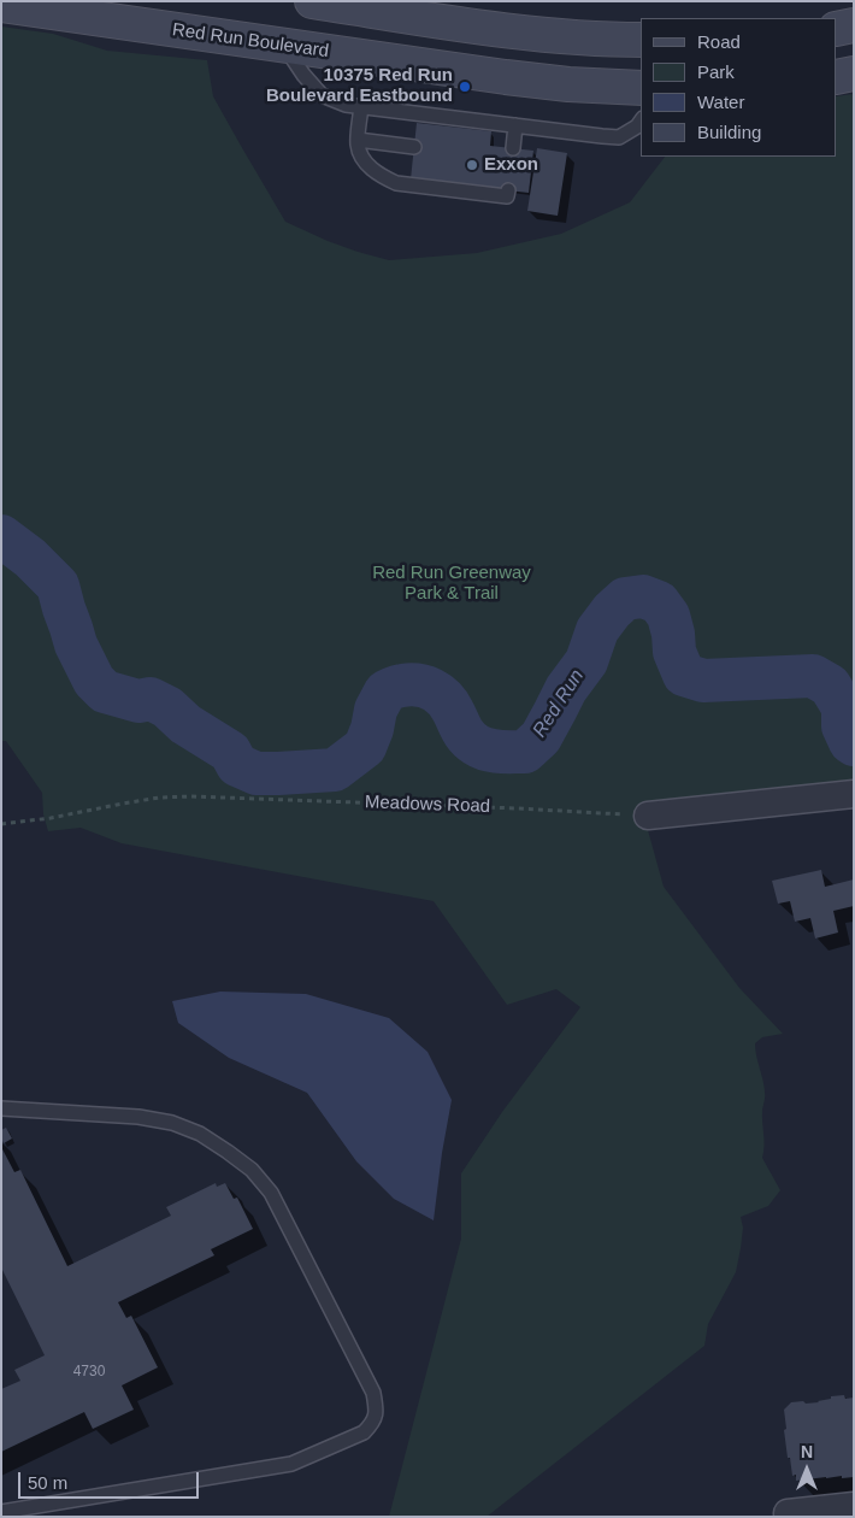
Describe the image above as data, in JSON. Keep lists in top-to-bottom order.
{
  "streets": {
    "main road": ["Red Run Boulevard"],
    "path": ["Meadows Road"]
  },
  "water": ["Red Run"],
  "parks": ["Red Run Greenway Park & Trail"],
  "places": ["10375 Red Run Boulevard Eastbound", "Exxon"],
  "house_numbers": ["4730"],
  "legend": [
    "Road",
    "Park",
    "Water",
    "Building"
  ],
  "scale_bar": "50 m",
  "north": "top"
}
